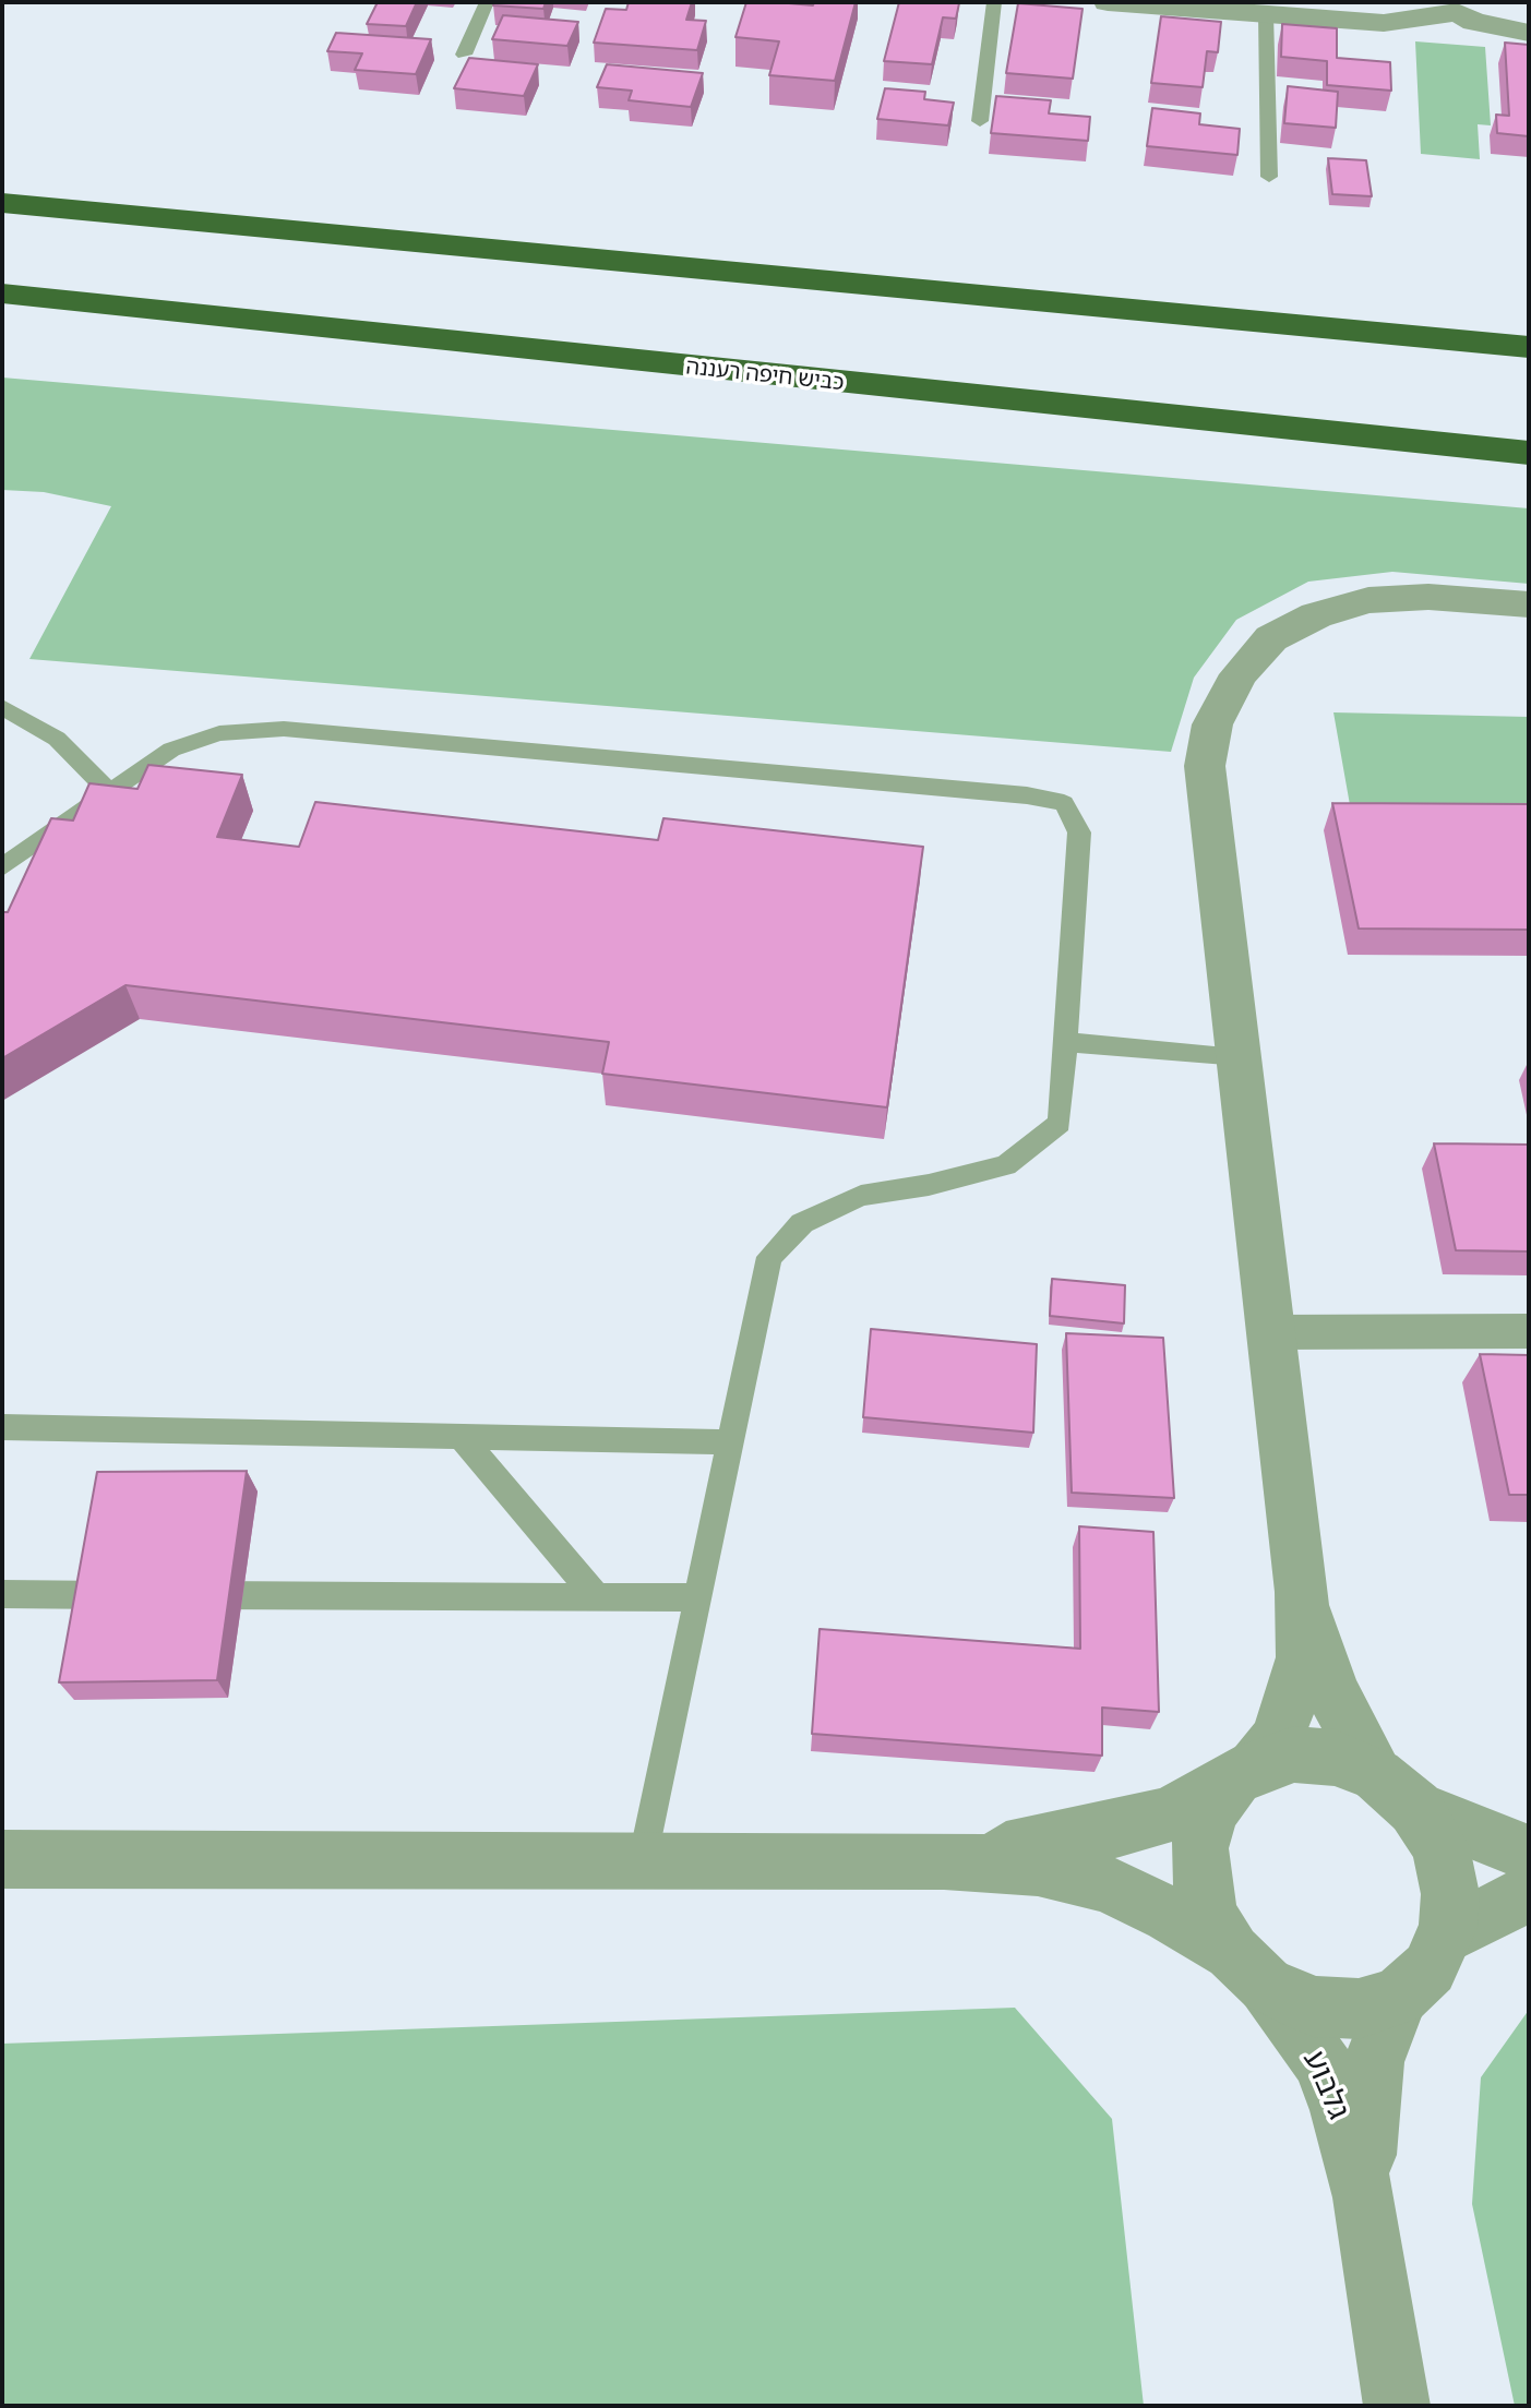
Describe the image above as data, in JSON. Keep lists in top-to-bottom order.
{
  "streets": {
    "highway": ["כביש חיפה רעננה"],
    "street": ["גלבוע"]
  }
}
